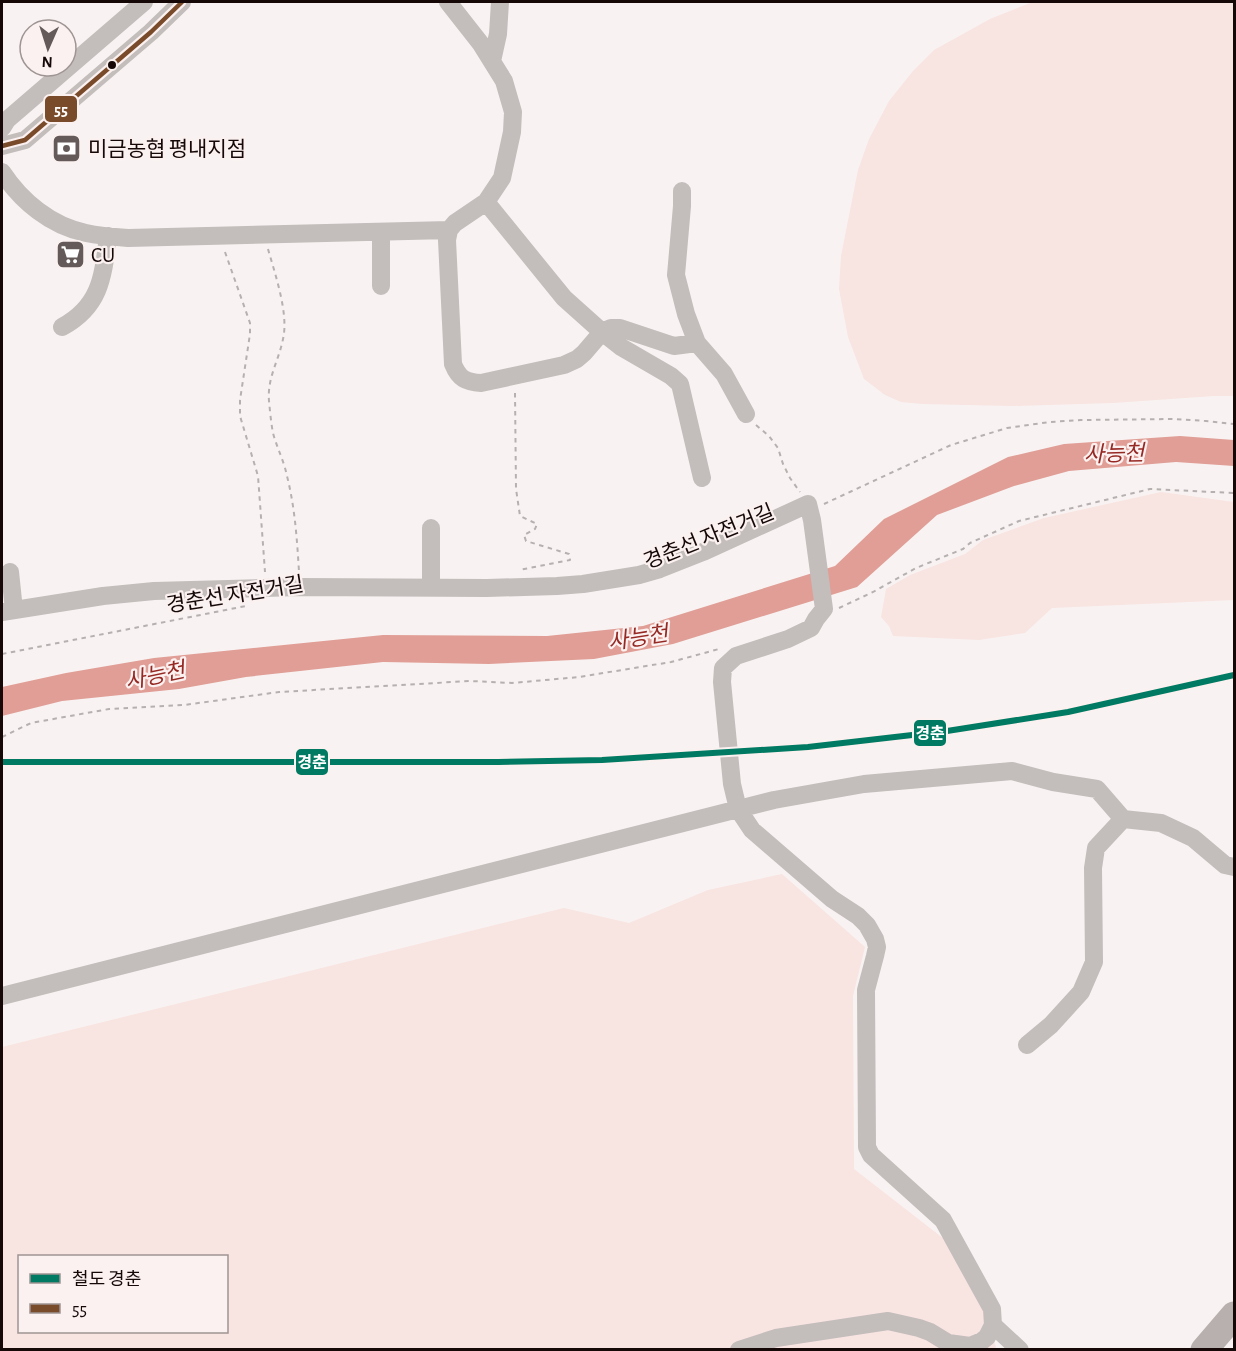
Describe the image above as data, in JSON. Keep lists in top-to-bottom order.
{
  "streets": {
    "path": ["경춘선 자전거길"]
  },
  "water": ["사능천"],
  "places": {
    "bank": ["미금농협 평내지점"],
    "supermarket": ["CU"]
  },
  "lines": ["transit line 55", "rail line 경춘"],
  "legend": ["철도 경춘", "55"],
  "north": "bottom"
}
